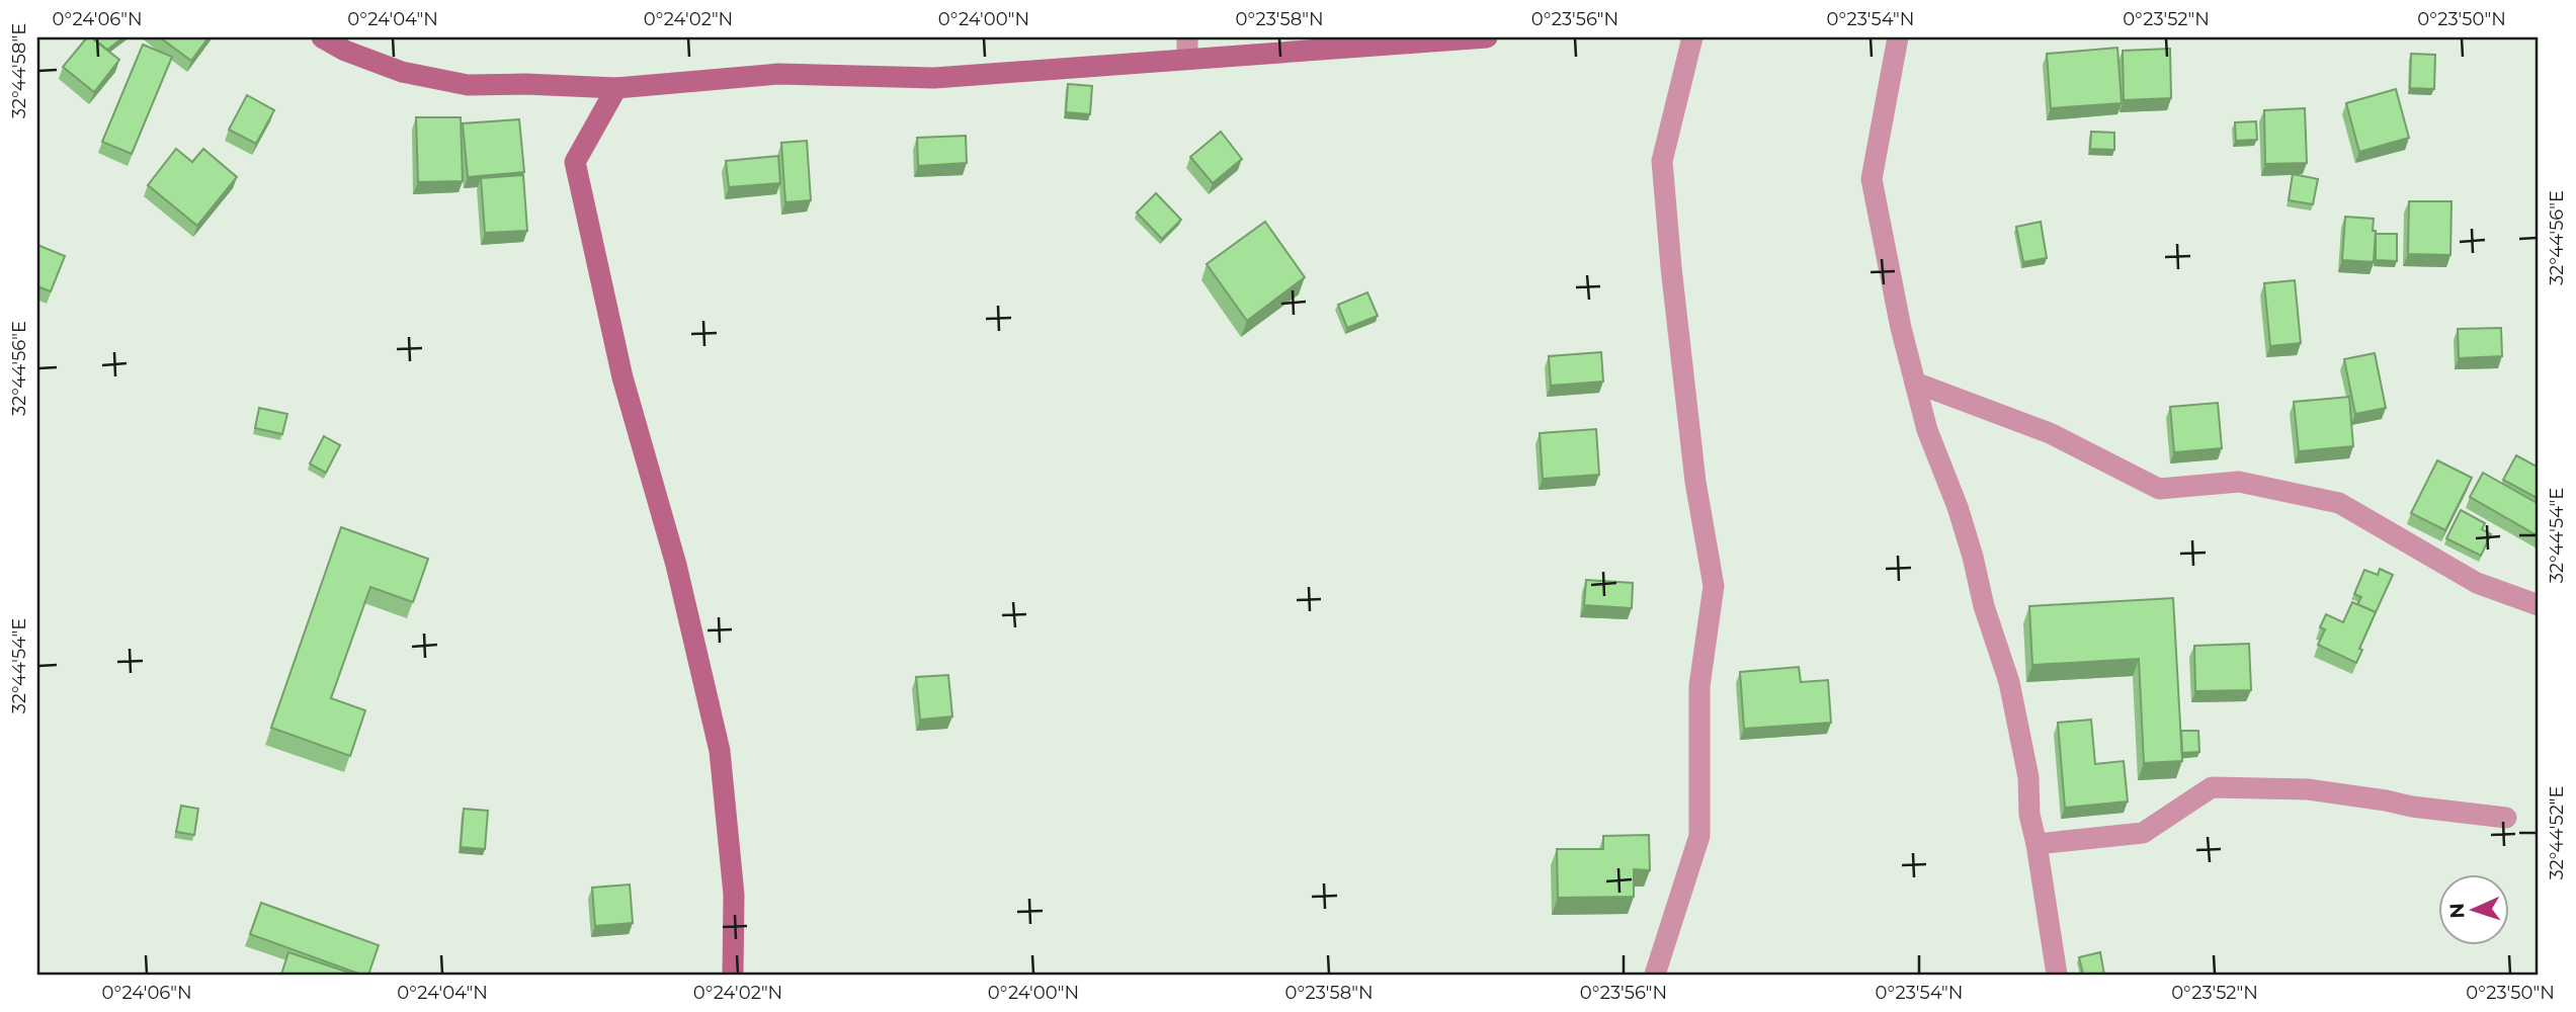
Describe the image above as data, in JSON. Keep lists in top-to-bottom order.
{
  "north": "left",
  "coordinates": [
    "0°24'06\"N",
    "0°24'04\"N",
    "0°24'02\"N",
    "0°24'00\"N",
    "0°23'58\"N",
    "0°23'56\"N",
    "0°23'54\"N",
    "0°23'52\"N",
    "0°23'50\"N",
    "32°44'58\"E",
    "32°44'56\"E",
    "32°44'54\"E",
    "32°44'52\"E"
  ]
}
